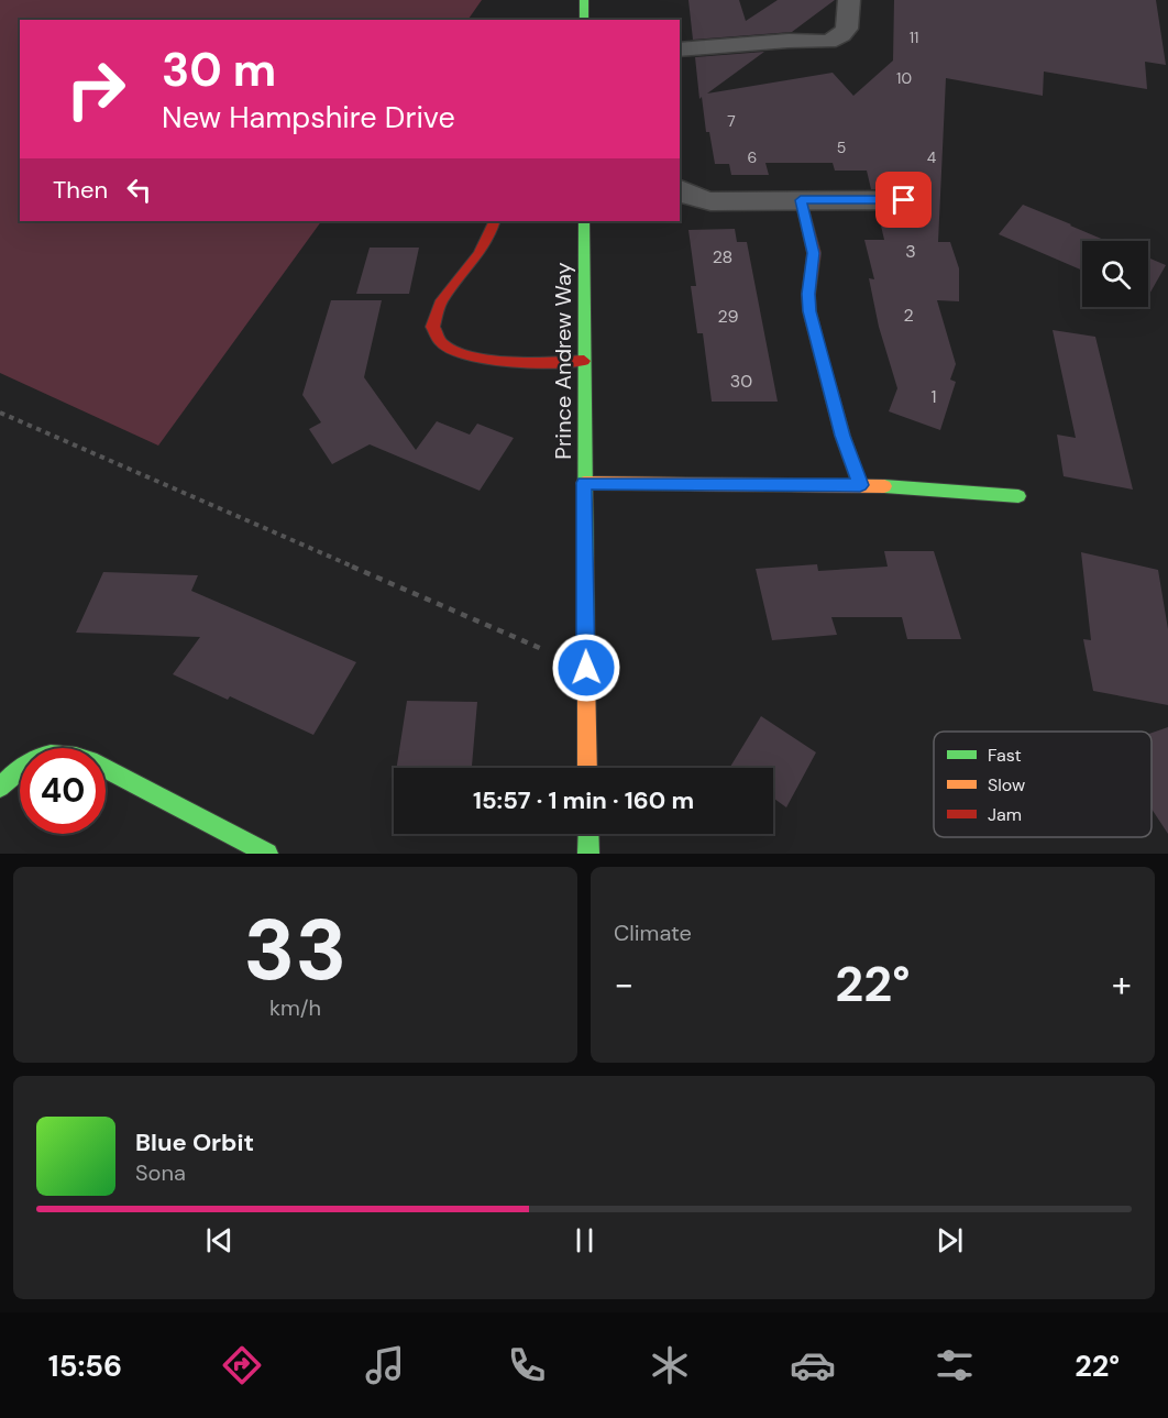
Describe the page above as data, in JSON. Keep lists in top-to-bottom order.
{
  "streets": {
    "street": ["Prince Andrew Way"]
  },
  "house_numbers": [
    "11",
    "10",
    "7",
    "5",
    "6",
    "4",
    "3",
    "28",
    "2",
    "29",
    "30",
    "1"
  ],
  "legend": ["Fast", "Slow", "Jam"],
  "page": {
    "turn": ["30 m", "New Hampshire Drive"],
    "then": "Then",
    "limit": "40",
    "trip": "15:57 · 1 min · 160 m",
    "tile": [
      ["33", "km/h"],
      "Climate"
    ],
    "heat": ["−", "22°", "+"],
    "song": ["Blue Orbit", "Sona"],
    "tabs": ["15:56", "22°"]
  }
}
